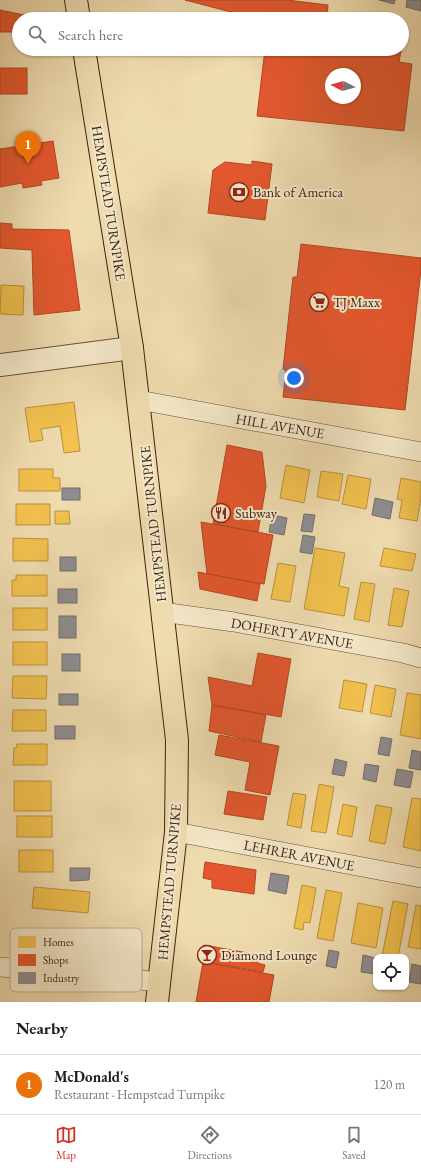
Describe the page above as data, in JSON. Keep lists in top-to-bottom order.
{
  "streets": {
    "main road": ["HEMPSTEAD TURNPIKE"],
    "street": ["HILL AVENUE", "DOHERTY AVENUE", "LEHRER AVENUE"]
  },
  "crossings": [
    ["HEMPSTEAD TURNPIKE", "HILL AVENUE"],
    ["HEMPSTEAD TURNPIKE", "DOHERTY AVENUE"],
    ["HEMPSTEAD TURNPIKE", "LEHRER AVENUE"]
  ],
  "places": {
    "bank": ["Bank of America"],
    "supermarket": ["TJ Maxx"],
    "restaurant": ["Subway"],
    "bar": ["Diamond Lounge"]
  },
  "legend": ["Homes", "Shops", "Industry"],
  "north": "left",
  "page": {
    "search": "Search here",
    "pins": "1",
    "heading": "Nearby",
    "list": [
      {
        "mark": "1",
        "name": "McDonald's",
        "note": "Restaurant · Hempstead Turnpike",
        "value": "120 m"
      }
    ],
    "nav": ["Map", "Directions", "Saved"]
  }
}
